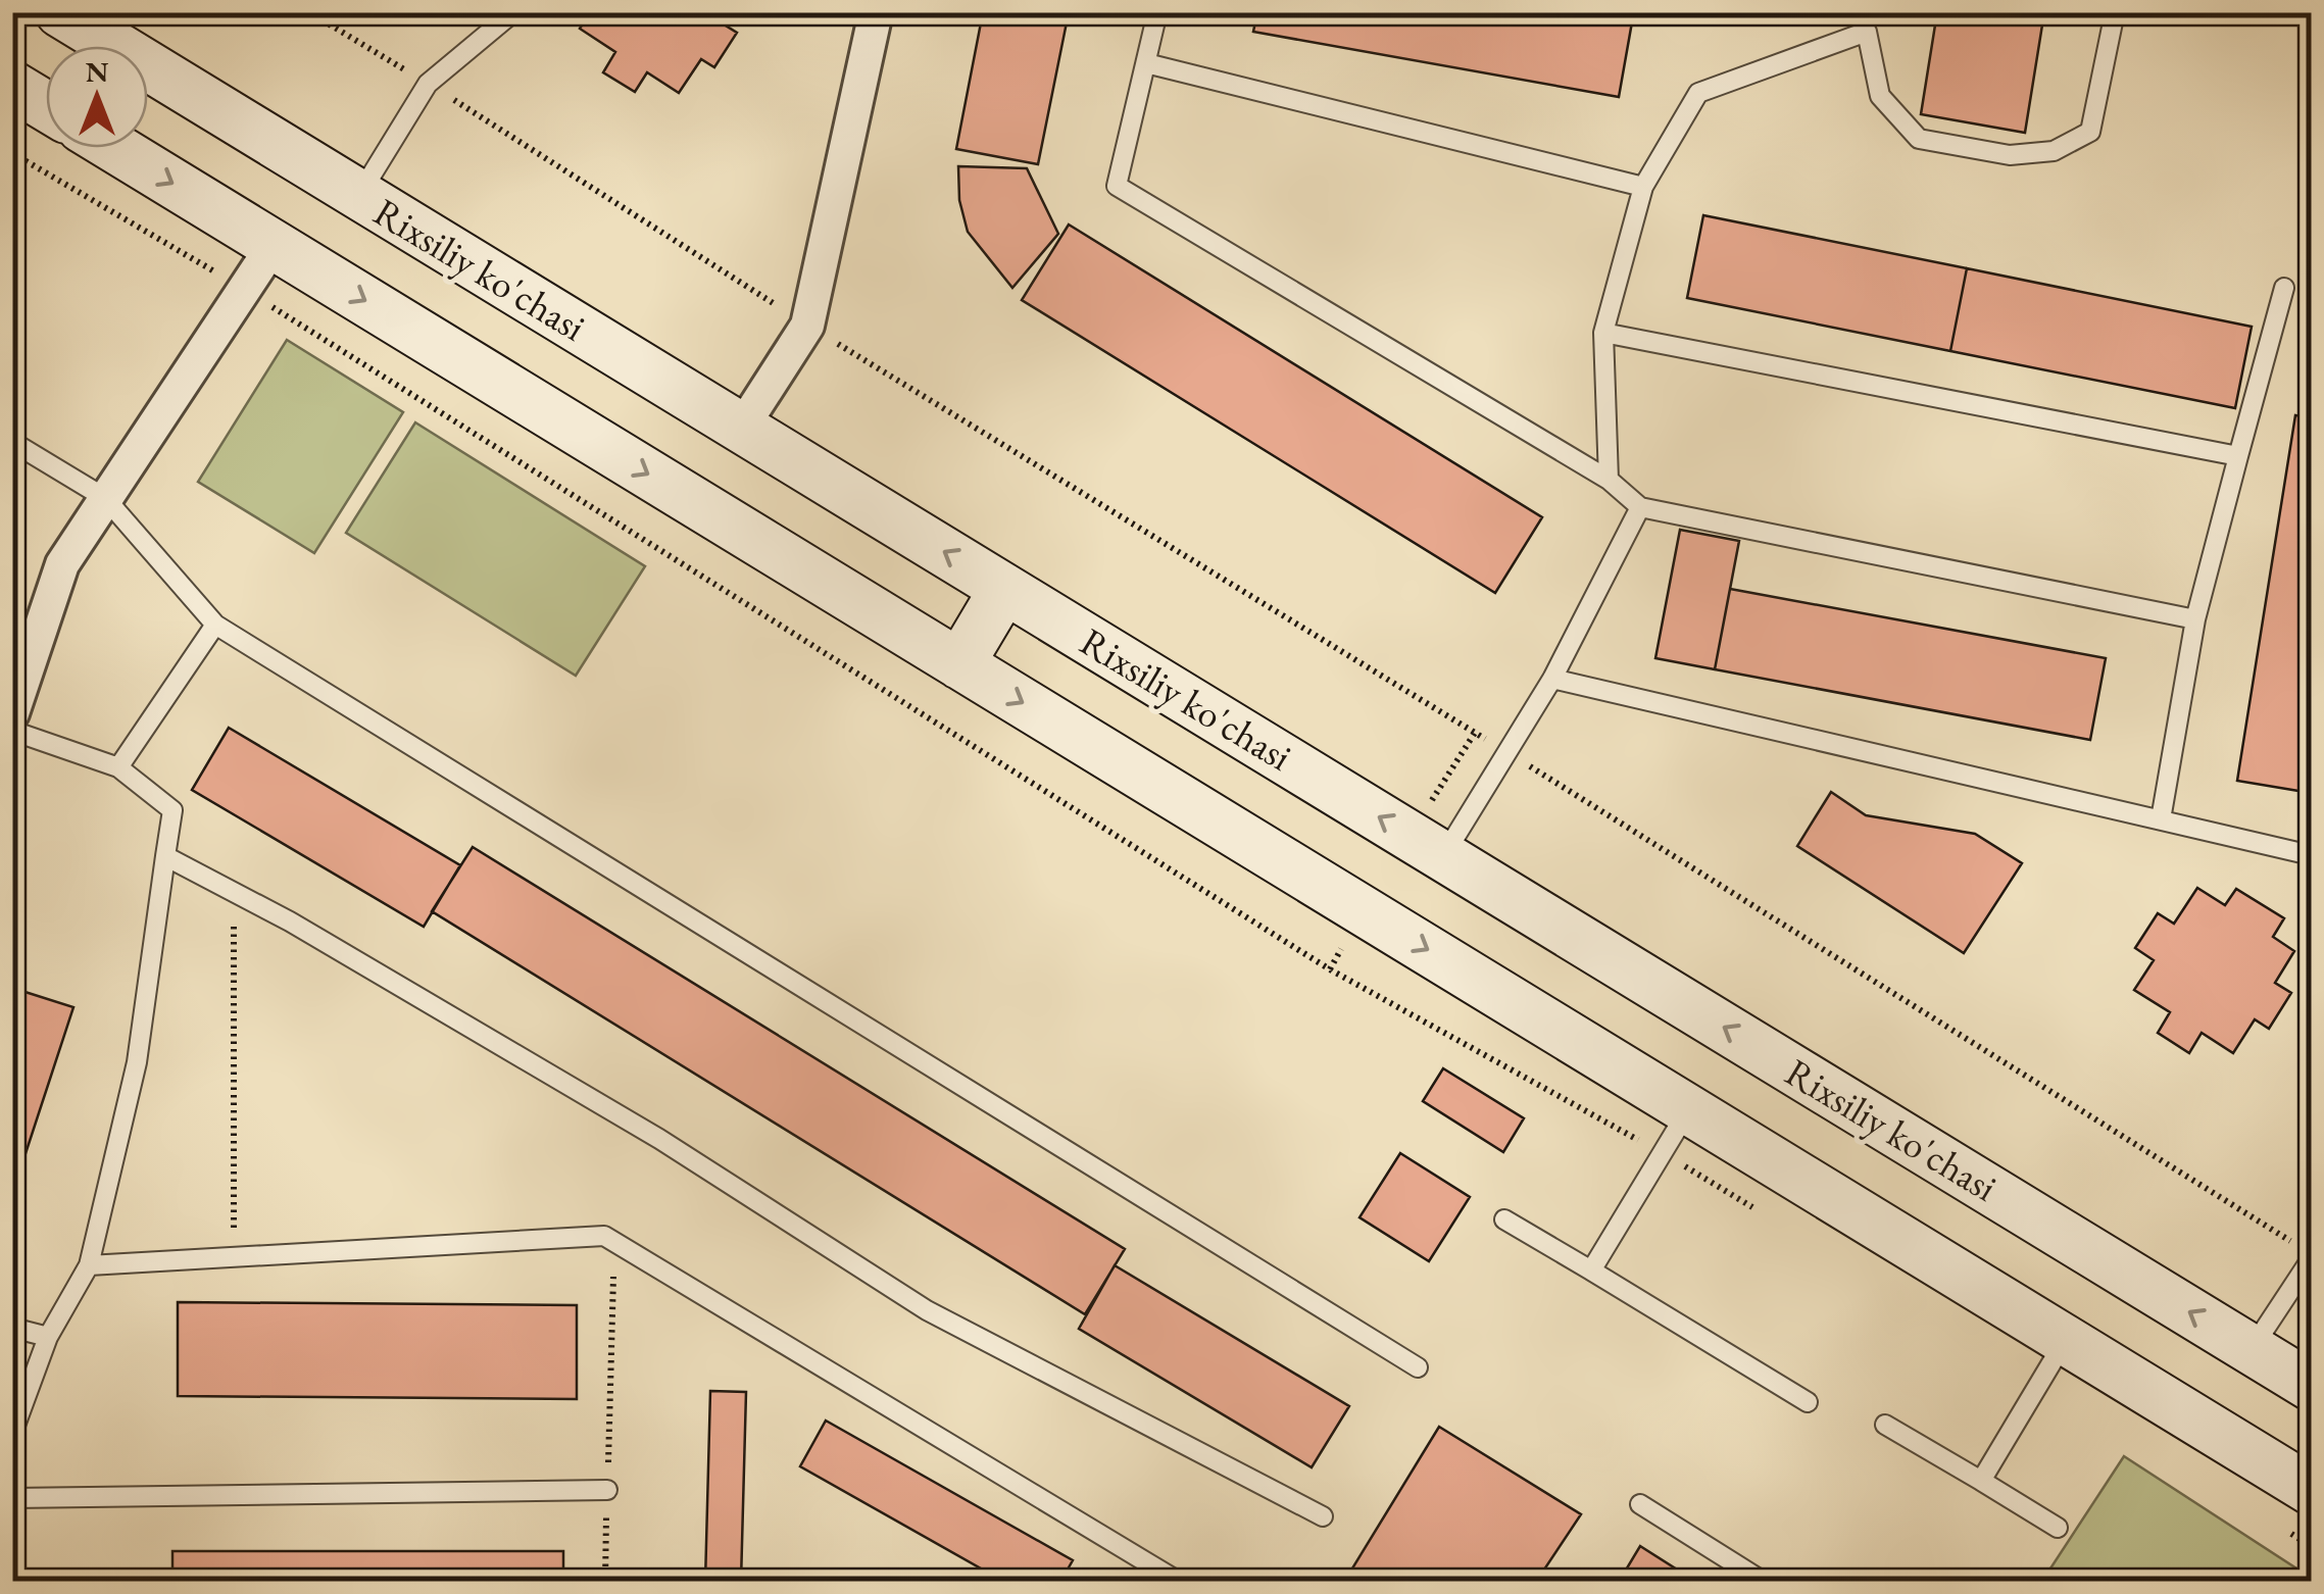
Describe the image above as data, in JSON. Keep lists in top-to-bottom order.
{
  "streets": {
    "main road": ["Rixsiliy ko'chasi"]
  },
  "north": "top"
}
